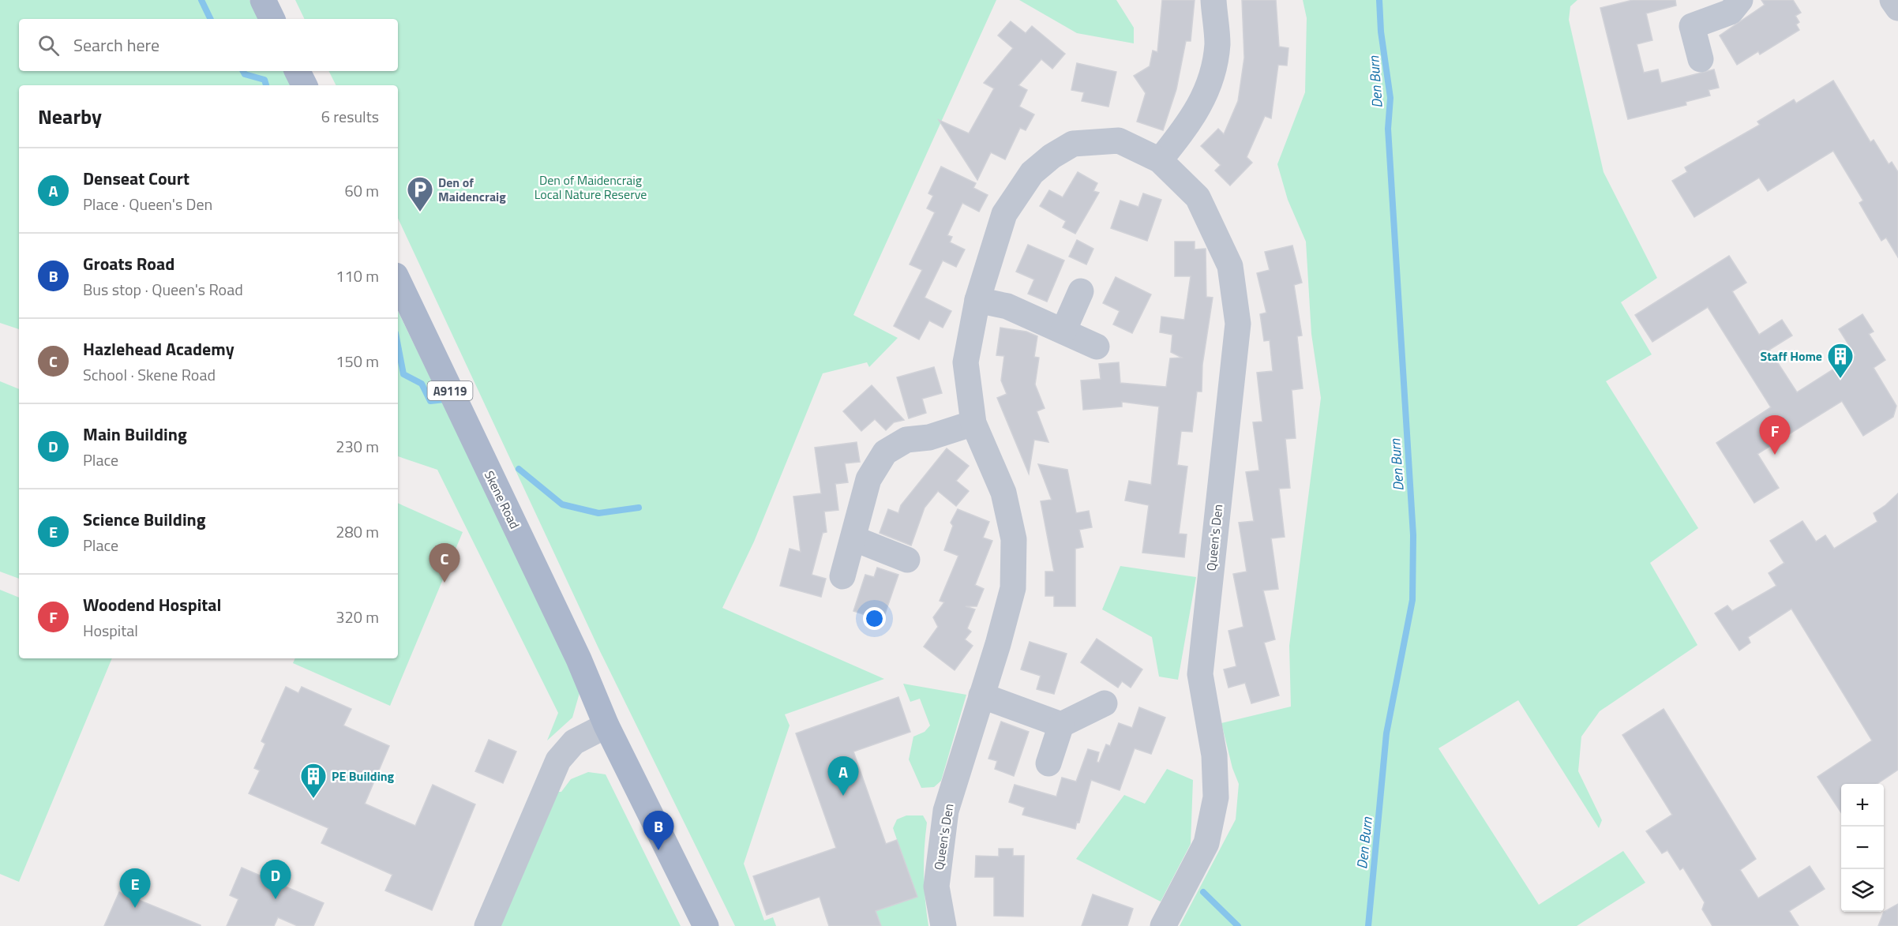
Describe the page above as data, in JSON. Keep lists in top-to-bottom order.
{
  "streets": {
    "main road": ["A9119", "Skene Road"],
    "street": ["Queen's Den"]
  },
  "crossings": [
    ["A9119", "Skene Road"]
  ],
  "water": ["Den Burn"],
  "parks": ["Den of Maidencraig Local Nature Reserve"],
  "places": {
    "parking": ["Den of Maidencraig"],
    "building": ["Staff Home", "PE Building"]
  },
  "page": {
    "search": "Search here",
    "heading": ["Nearby", "6 results"],
    "list": [
      {
        "mark": "A",
        "name": "Denseat Court",
        "note": "Place · Queen's Den",
        "value": "60 m"
      },
      {
        "mark": "B",
        "name": "Groats Road",
        "note": "Bus stop · Queen's Road",
        "value": "110 m"
      },
      {
        "mark": "C",
        "name": "Hazlehead Academy",
        "note": "School · Skene Road",
        "value": "150 m"
      },
      {
        "mark": "D",
        "name": "Main Building",
        "note": "Place",
        "value": "230 m"
      },
      {
        "mark": "E",
        "name": "Science Building",
        "note": "Place",
        "value": "280 m"
      },
      {
        "mark": "F",
        "name": "Woodend Hospital",
        "note": "Hospital",
        "value": "320 m"
      }
    ],
    "pins": [
      "F",
      "C",
      "A",
      "B",
      "D",
      "E"
    ],
    "map_buttons": ["+", "−"]
  }
}
